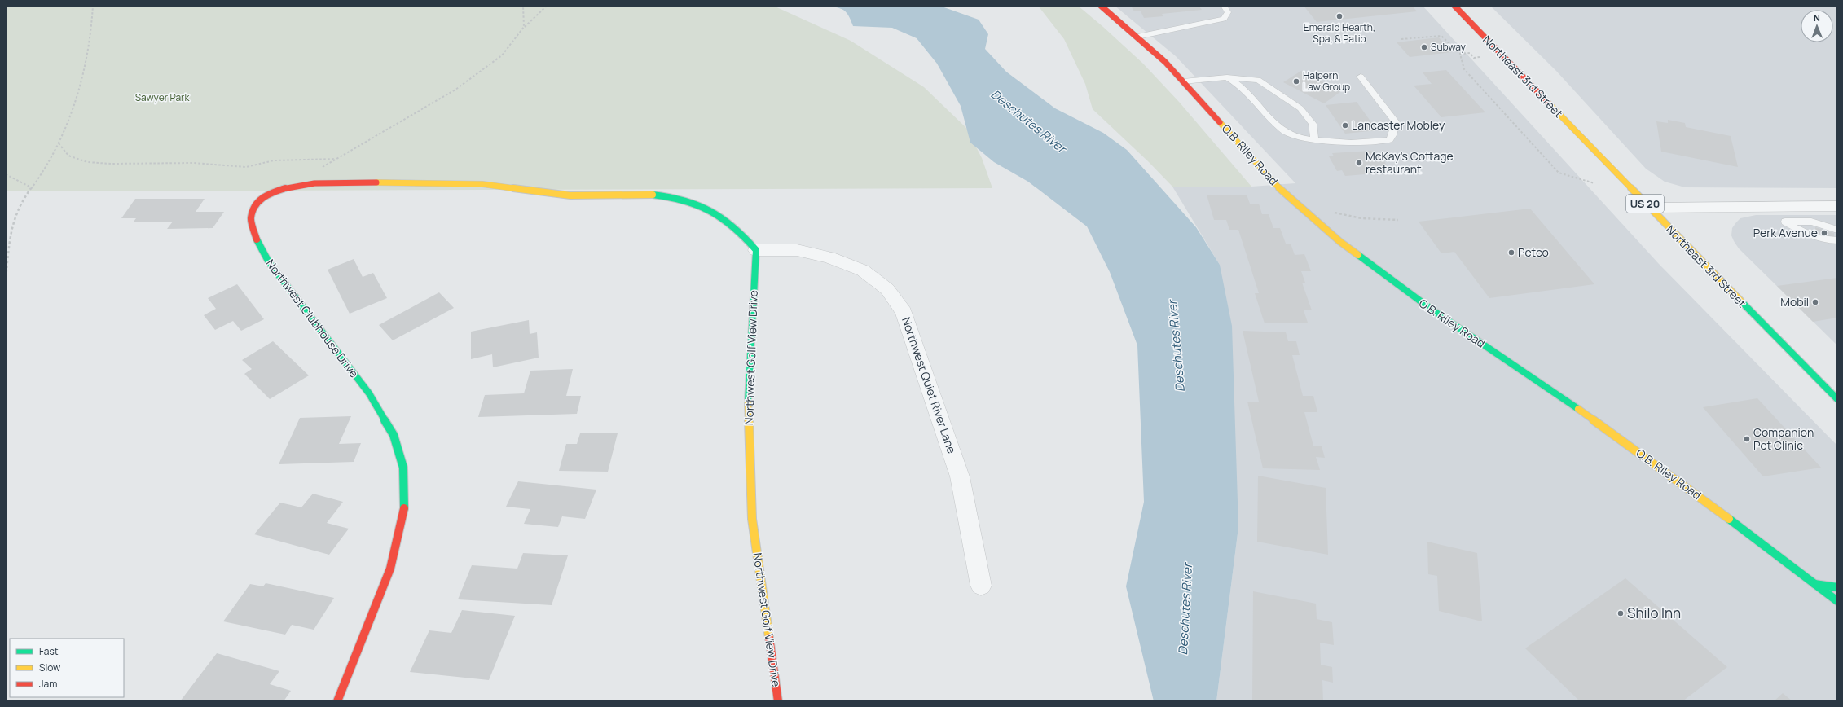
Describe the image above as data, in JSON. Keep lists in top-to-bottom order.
{
  "streets": {
    "street": [
      "Northeast 3rd Street",
      "O.B. Riley Road",
      "US 20",
      "Northwest Clubhouse Drive",
      "Northwest Golf View Drive",
      "Northwest Quiet River Lane"
    ]
  },
  "crossings": [
    ["Northwest Clubhouse Drive", "Northwest Golf View Drive"],
    ["Northwest Clubhouse Drive", "Northwest Quiet River Lane"],
    ["Northwest Golf View Drive", "Northwest Quiet River Lane"]
  ],
  "water": ["Deschutes River"],
  "parks": ["Sawyer Park"],
  "places": [
    "Emerald Hearth, Spa, & Patio",
    "Subway",
    "Halpern Law Group",
    "Lancaster Mobley",
    "McKay’s Cottage restaurant",
    "Perk Avenue",
    "Petco",
    "Mobil",
    "Companion Pet Clinic",
    "Shilo Inn"
  ],
  "legend": ["Fast", "Slow", "Jam"],
  "north": "top"
}
